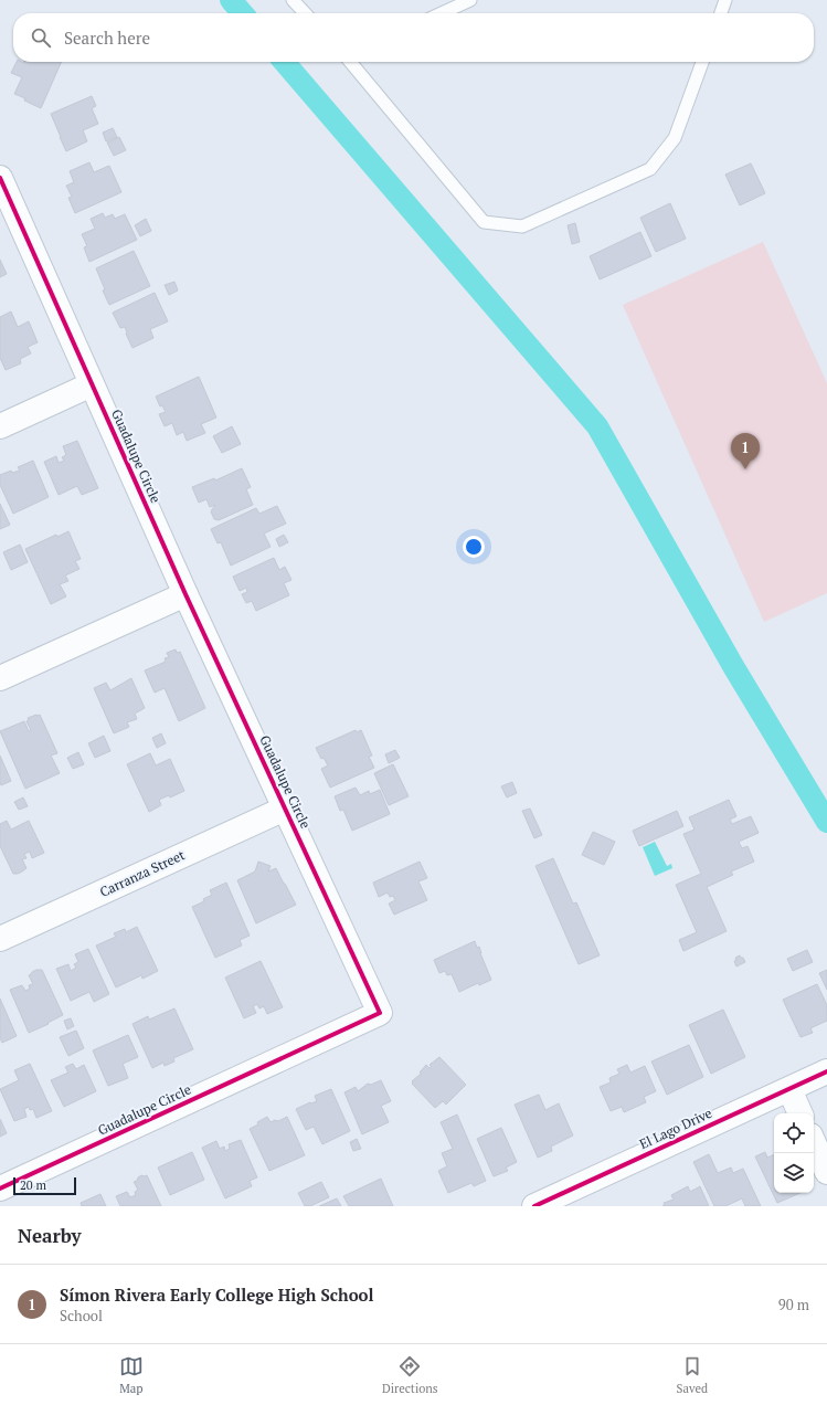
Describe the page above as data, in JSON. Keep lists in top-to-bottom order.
{
  "streets": {
    "street": ["Guadalupe Circle", "Carranza Street", "El Lago Drive"]
  },
  "crossings": [
    ["Guadalupe Circle", "Carranza Street"]
  ],
  "scale_bar": "20 m",
  "page": {
    "search": "Search here",
    "pins": "1",
    "scale": "20 m",
    "heading": "Nearby",
    "list": [
      {
        "mark": "1",
        "name": "Símon Rivera Early College High School",
        "note": "School",
        "value": "90 m"
      }
    ],
    "nav": ["Map", "Directions", "Saved"]
  }
}
